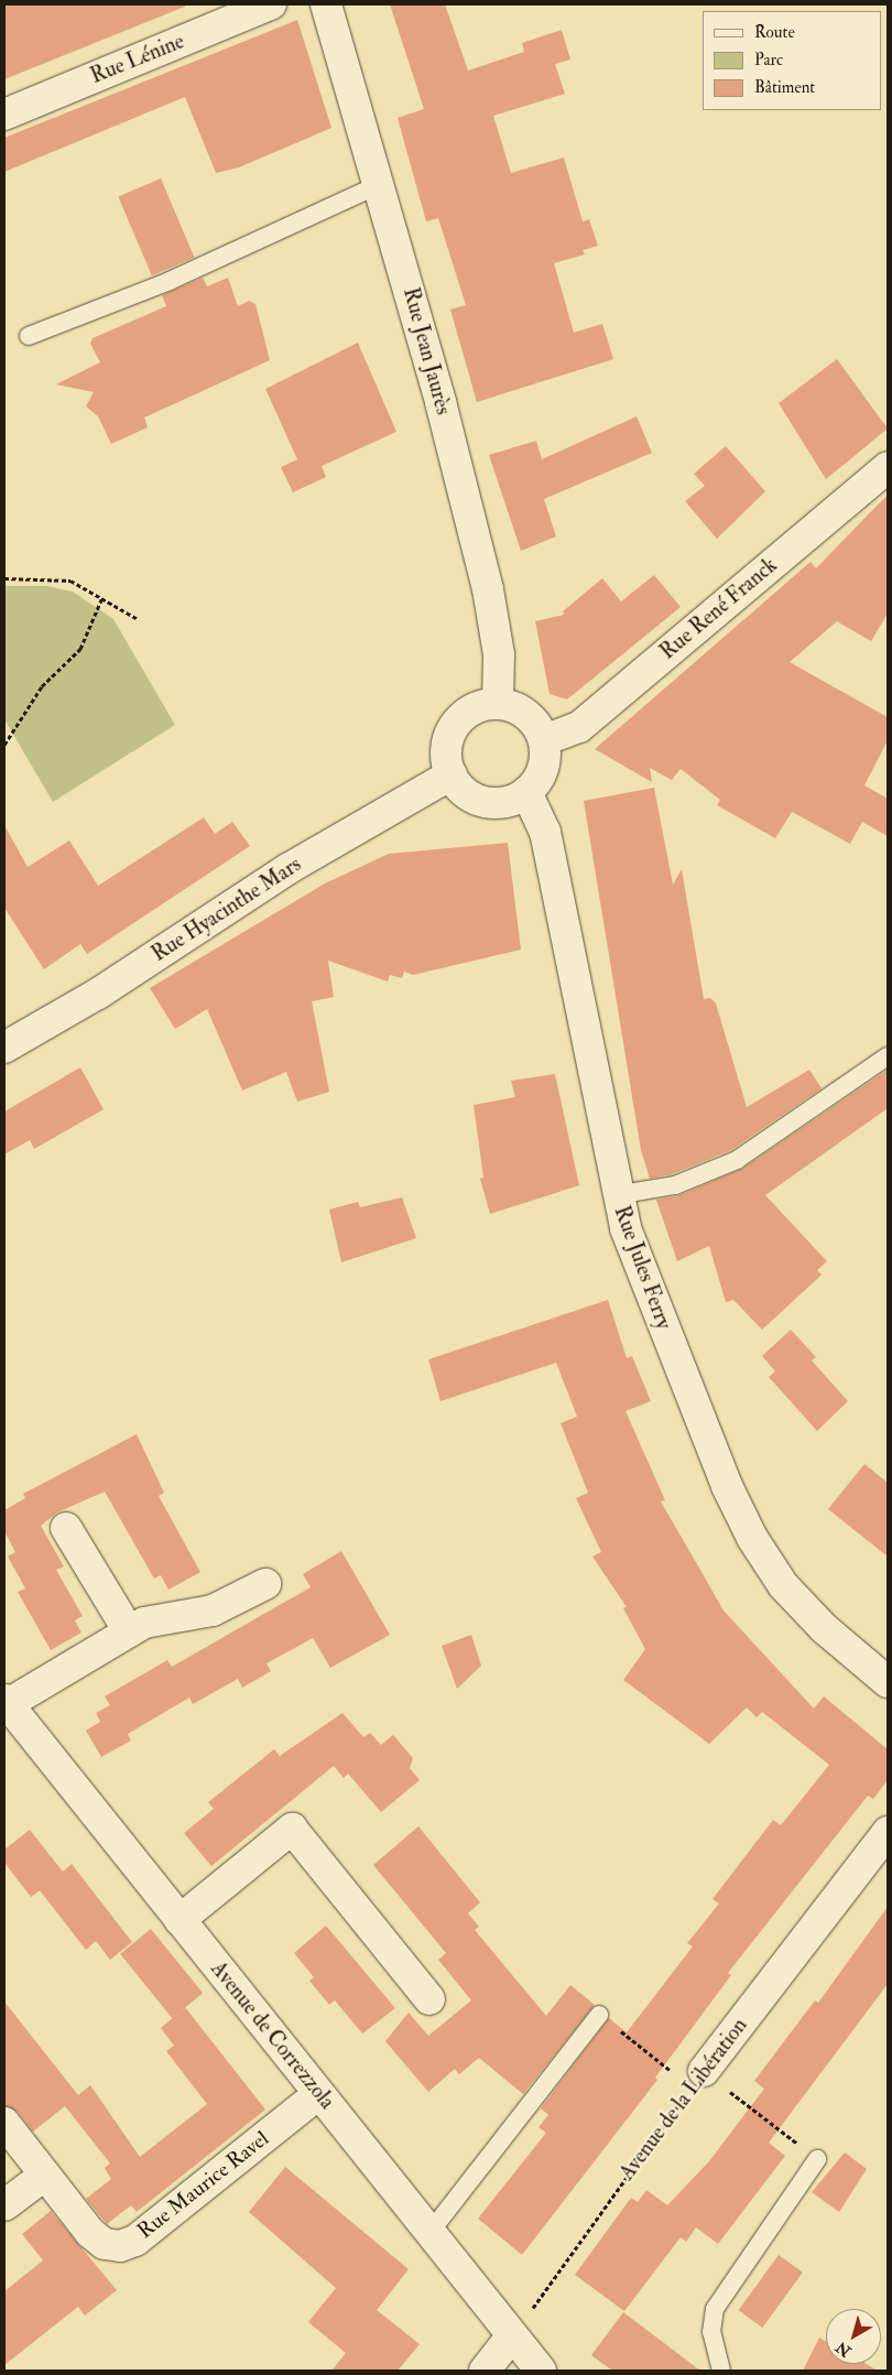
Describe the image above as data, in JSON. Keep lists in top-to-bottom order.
{
  "streets": {
    "street": [
      "Rue Lénine",
      "Rue Jean Jaurès",
      "Rue René Franck",
      "Rue Hyacinthe Mars",
      "Rue Jules Ferry",
      "Avenue de Correzzola",
      "Avenue de la Libération",
      "Rue Maurice Ravel"
    ]
  },
  "crossings": [
    ["Rue Jean Jaurès", "Rue René Franck"],
    ["Rue Jean Jaurès", "Rue Hyacinthe Mars"],
    ["Rue Jean Jaurès", "Rue Jules Ferry"],
    ["Rue René Franck", "Rue Hyacinthe Mars"],
    ["Rue René Franck", "Rue Jules Ferry"],
    ["Rue Hyacinthe Mars", "Rue Jules Ferry"],
    ["Avenue de Correzzola", "Avenue de la Libération"],
    ["Avenue de Correzzola", "Rue Maurice Ravel"]
  ],
  "legend": ["Route", "Parc", "Bâtiment"],
  "north": "bottom left"
}
